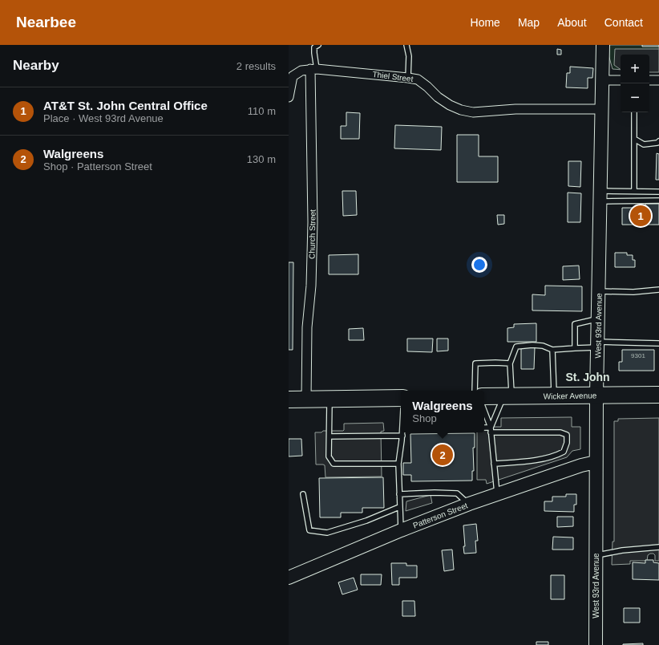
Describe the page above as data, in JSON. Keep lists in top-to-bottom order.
{
  "streets": {
    "highway": ["Wicker Avenue"],
    "street": [
      "Thiel Street",
      "Church Street",
      "West 93rd Avenue",
      "Patterson Street"
    ]
  },
  "crossings": [
    ["Thiel Street", "Church Street"],
    ["Thiel Street", "West 93rd Avenue"],
    ["West 93rd Avenue", "Wicker Avenue"],
    ["West 93rd Avenue", "Patterson Street"]
  ],
  "districts": ["St. John"],
  "house_numbers": ["9301"],
  "page": {
    "header": "Nearbee",
    "nav": [
      "Home",
      "Map",
      "About",
      "Contact"
    ],
    "heading": ["Nearby", "2 results"],
    "map_buttons": ["+", "−"],
    "list": [
      {
        "mark": "1",
        "name": "AT&T St. John Central Office",
        "note": "Place · West 93rd Avenue",
        "value": "110 m"
      },
      {
        "mark": "2",
        "name": "Walgreens",
        "note": "Shop · Patterson Street",
        "value": "130 m"
      }
    ],
    "pins": ["1", "2"],
    "popup": ["Walgreens", "Shop"]
  }
}
